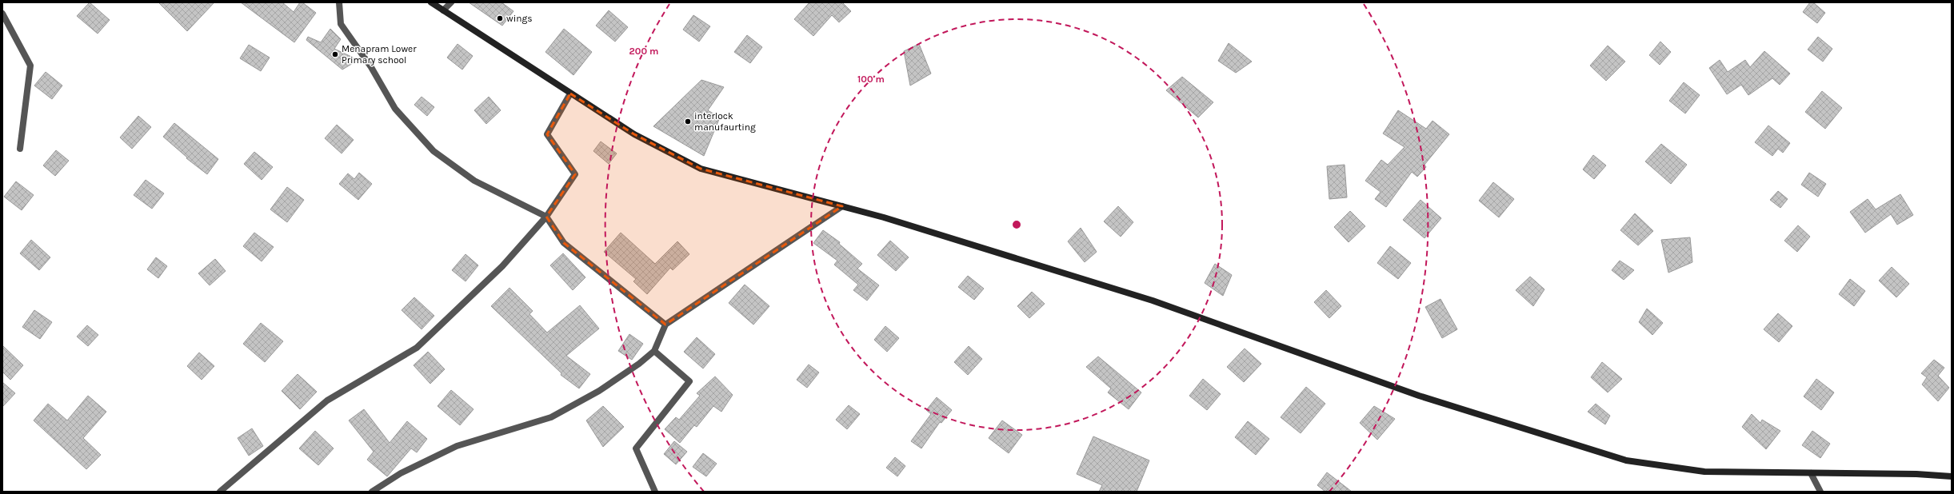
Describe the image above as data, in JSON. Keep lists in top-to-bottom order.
{
  "places": ["wings", "Menapram Lower Primary school", "interlock manufaurting"],
  "rings": ["200 m", "100 m"]
}
